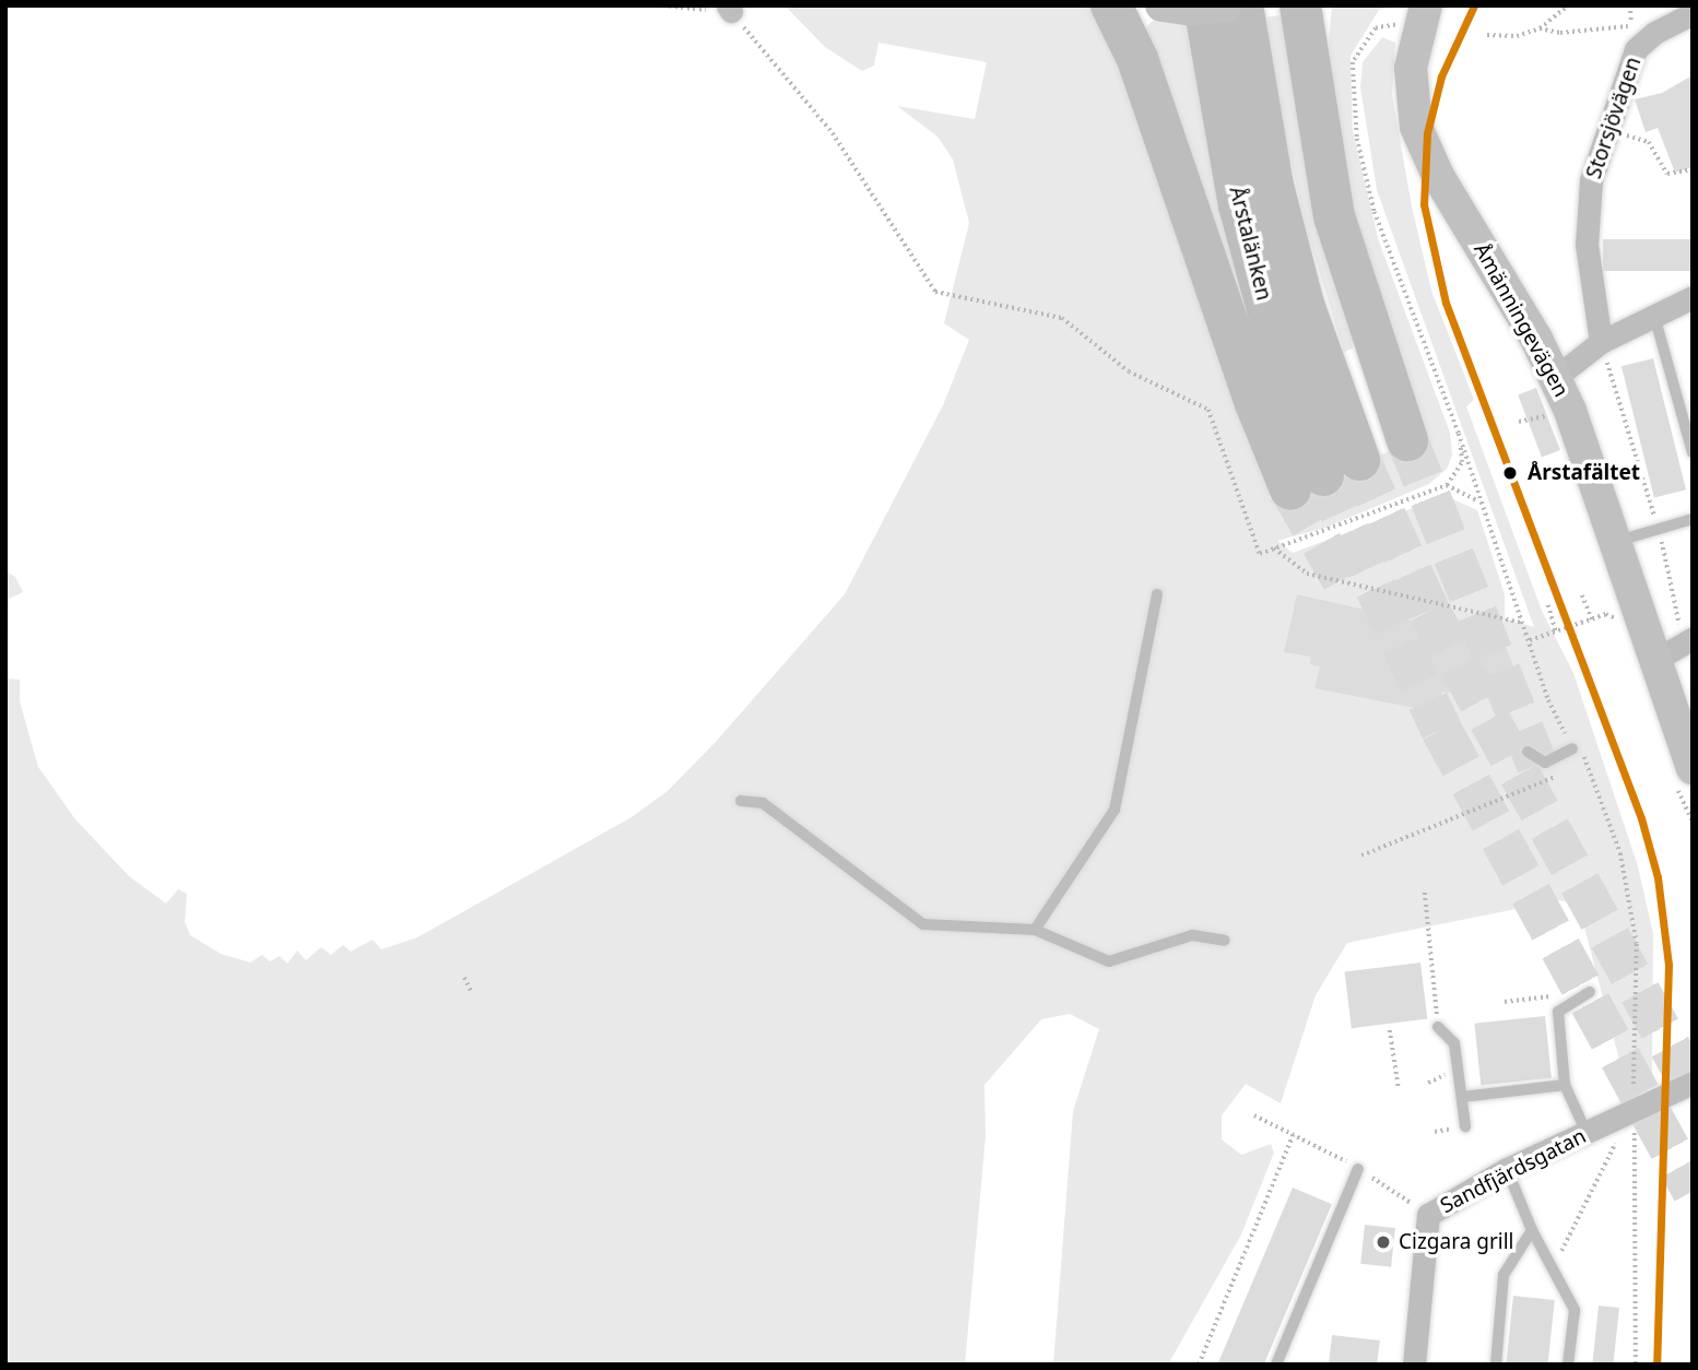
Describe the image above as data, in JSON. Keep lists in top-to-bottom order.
{
  "streets": {
    "highway": ["Årstalänken"],
    "street": ["Storsjövägen", "Åmänningevägen", "Sandfjärdsgatan"]
  },
  "places": ["Årstafältet", "Cizgara grill"]
}
